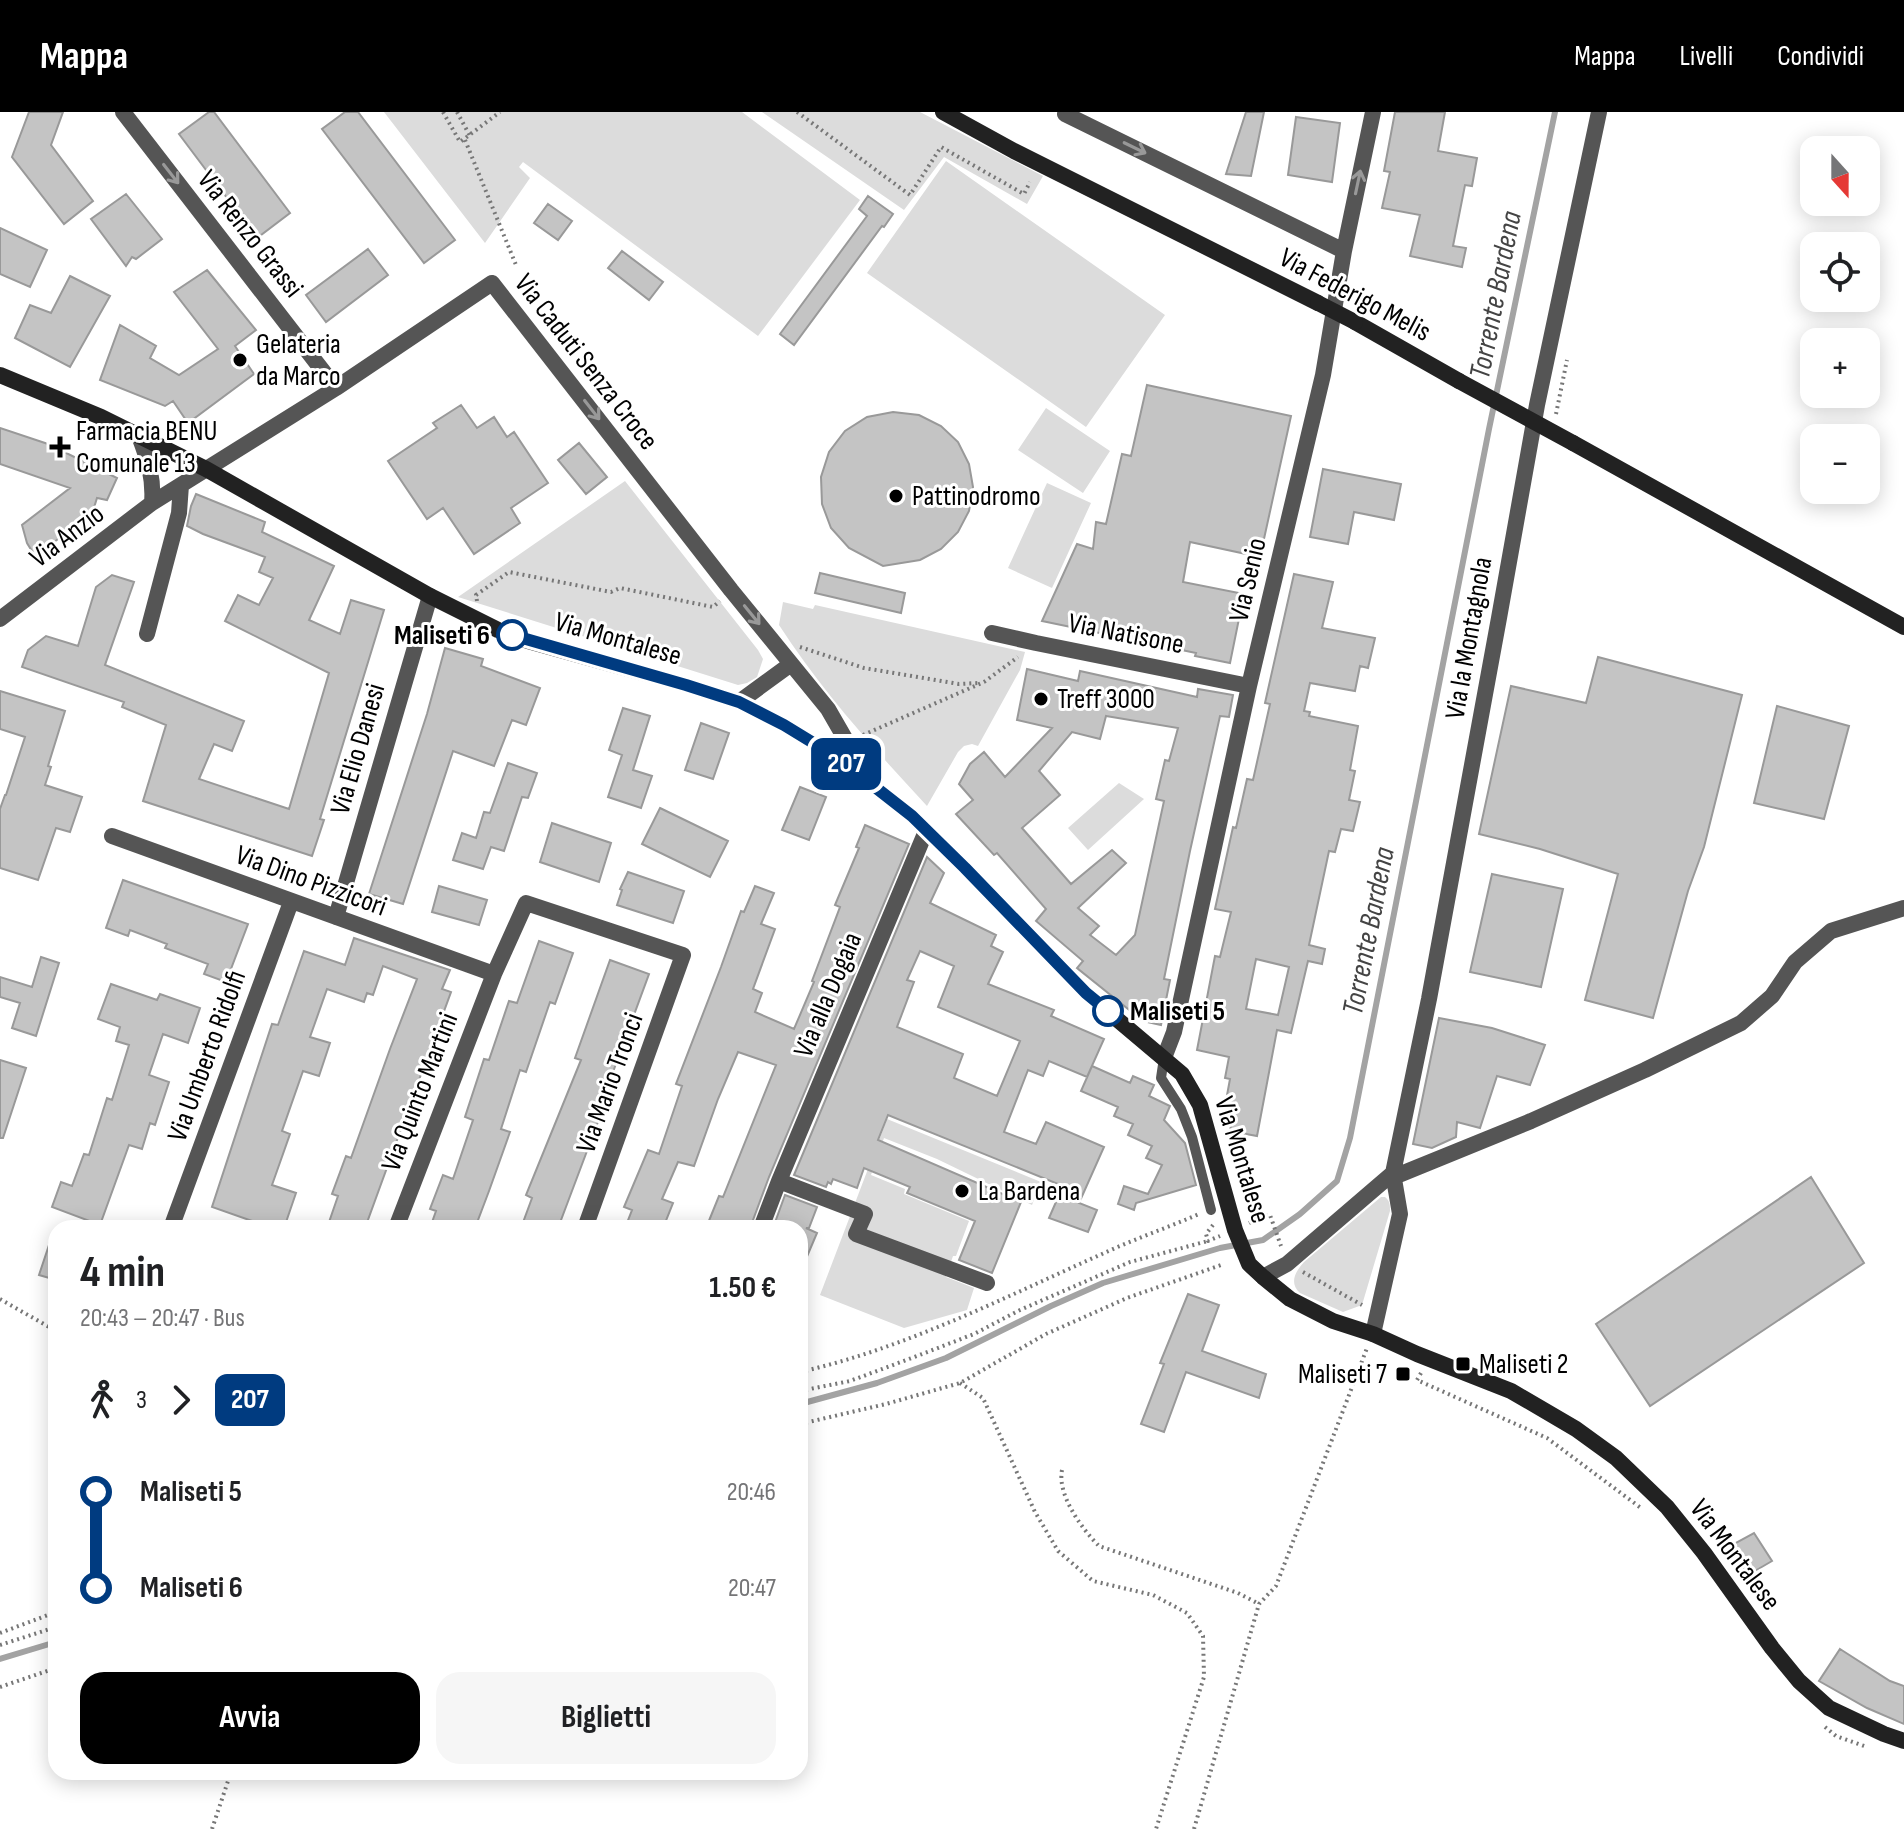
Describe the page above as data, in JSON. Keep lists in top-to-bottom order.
{
  "streets": {
    "street": [
      "Via Renzo Grassi",
      "Via Federigo Melis",
      "Via Caduti Senza Croce",
      "Via Anzio",
      "Via Senio",
      "Via Natisone",
      "Via la Montagnola",
      "Via Montalese",
      "Via Elio Danesi",
      "Via Dino Pizzicori",
      "Via alla Dogaia",
      "Via Umberto Ridolfi",
      "Via Mario Tronci",
      "Via Quinto Martini"
    ]
  },
  "crossings": [
    ["Via Renzo Grassi", "Via Caduti Senza Croce"],
    ["Via Caduti Senza Croce", "Via Anzio"],
    ["Via Caduti Senza Croce", "Via Montalese"],
    ["Via Anzio", "Via Montalese"],
    ["Via Senio", "Via Natisone"],
    ["Via Senio", "Via Montalese"],
    ["Via Montalese", "Via Elio Danesi"],
    ["Via Montalese", "Via alla Dogaia"],
    ["Via Elio Danesi", "Via Dino Pizzicori"],
    ["Via Dino Pizzicori", "Via Umberto Ridolfi"],
    ["Via Dino Pizzicori", "Via Quinto Martini"],
    ["Via Mario Tronci", "Via Quinto Martini"]
  ],
  "one_way": ["Via Renzo Grassi"],
  "water": ["Torrente Bardena"],
  "places": {
    "other": [
      "Gelateria da Marco",
      "Pattinodromo",
      "Maliseti 6",
      "Treff 3000",
      "Maliseti 5",
      "La Bardena"
    ],
    "health": ["Farmacia BENU Comunale 13"],
    "transit": ["Maliseti 2", "Maliseti 7"]
  },
  "lines": ["bus line 207"],
  "north": "bottom",
  "page": {
    "header": "Mappa",
    "nav": ["Mappa", "Livelli", "Condividi"],
    "on_map": "207",
    "map_buttons": ["+", "−"],
    "heading": ["4 min", "20:43 – 20:47 · Bus", "1.50 €"],
    "legs": ["3", "207"],
    "list": [
      {
        "name": "Maliseti 5",
        "value": "20:46"
      },
      {
        "name": "Maliseti 6",
        "value": "20:47"
      }
    ],
    "buttons": ["Avvia", "Biglietti"]
  }
}
